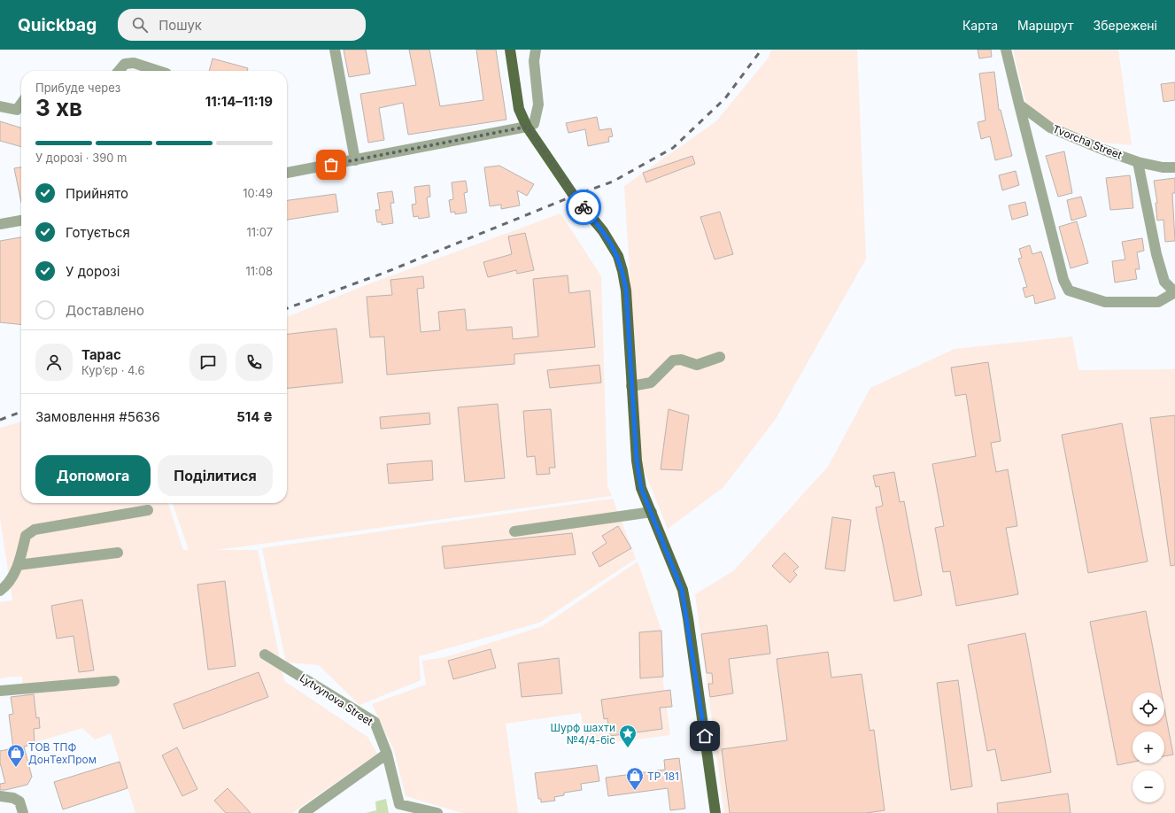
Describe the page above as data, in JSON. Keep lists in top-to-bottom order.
{
  "streets": {
    "street": ["Tvorcha Street", "Lytvynova Street"]
  },
  "places": {
    "place": ["Шурф шахти №4/4-біс"],
    "shop": ["ТОВ ТПФ ДонТехПром", "TP 181"]
  },
  "page": {
    "header": "Quickbag",
    "search": "Пошук",
    "nav": ["Карта", "Маршрут", "Збережені"],
    "heading": ["3 хв", "Прибуде через", "11:14–11:19"],
    "panel": [
      "Тарас",
      "Кур’єр · 4.6",
      "Замовлення #5636",
      "514 ₴"
    ],
    "bar": "У дорозі · 390 m",
    "list": [
      ["Прийнято", "10:49"],
      ["Готується", "11:07"],
      ["У дорозі", "11:08"],
      "Доставлено"
    ],
    "buttons": ["Допомога", "Поділитися"],
    "map_buttons": ["+", "−"]
  }
}
